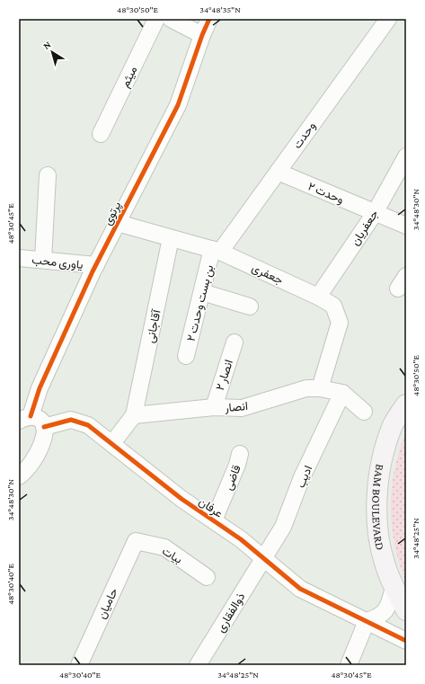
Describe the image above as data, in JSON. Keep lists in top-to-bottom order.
{
  "streets": {
    "main road": ["BAM BOULEVARD"],
    "street": [
      "میثم",
      "وحدت",
      "وحدت ۲",
      "پرتوی",
      "جعفریان",
      "یاوری محب",
      "جعفری",
      "بن بست وحدت ۲",
      "آقاجانی",
      "انصار ۲",
      "انصار",
      "ادیب",
      "قاضی",
      "عرفان",
      "بیات",
      "حامیان",
      "ذوالفقاری"
    ]
  },
  "crossings": [
    ["وحدت", "وحدت ۲"],
    ["وحدت", "جعفری"],
    ["وحدت", "بن بست وحدت ۲"],
    ["وحدت ۲", "جعفریان"],
    ["پرتوی", "یاوری محب"],
    ["پرتوی", "جعفری"],
    ["پرتوی", "عرفان"],
    ["جعفریان", "جعفری"],
    ["جعفری", "بن بست وحدت ۲"],
    ["جعفری", "آقاجانی"],
    ["جعفری", "انصار"],
    ["آقاجانی", "انصار"],
    ["انصار ۲", "انصار"],
    ["انصار", "ادیب"],
    ["ادیب", "عرفان"],
    ["ادیب", "ذوالفقاری"],
    ["قاضی", "عرفان"],
    ["عرفان", "ذوالفقاری"],
    ["بیات", "حامیان"]
  ],
  "north": "top left",
  "coordinates": [
    "48°30'50\"E",
    "34°48'35\"N",
    "34°48'30\"N",
    "48°30'45\"E",
    "34°48'25\"N",
    "48°30'40\"E"
  ]
}
